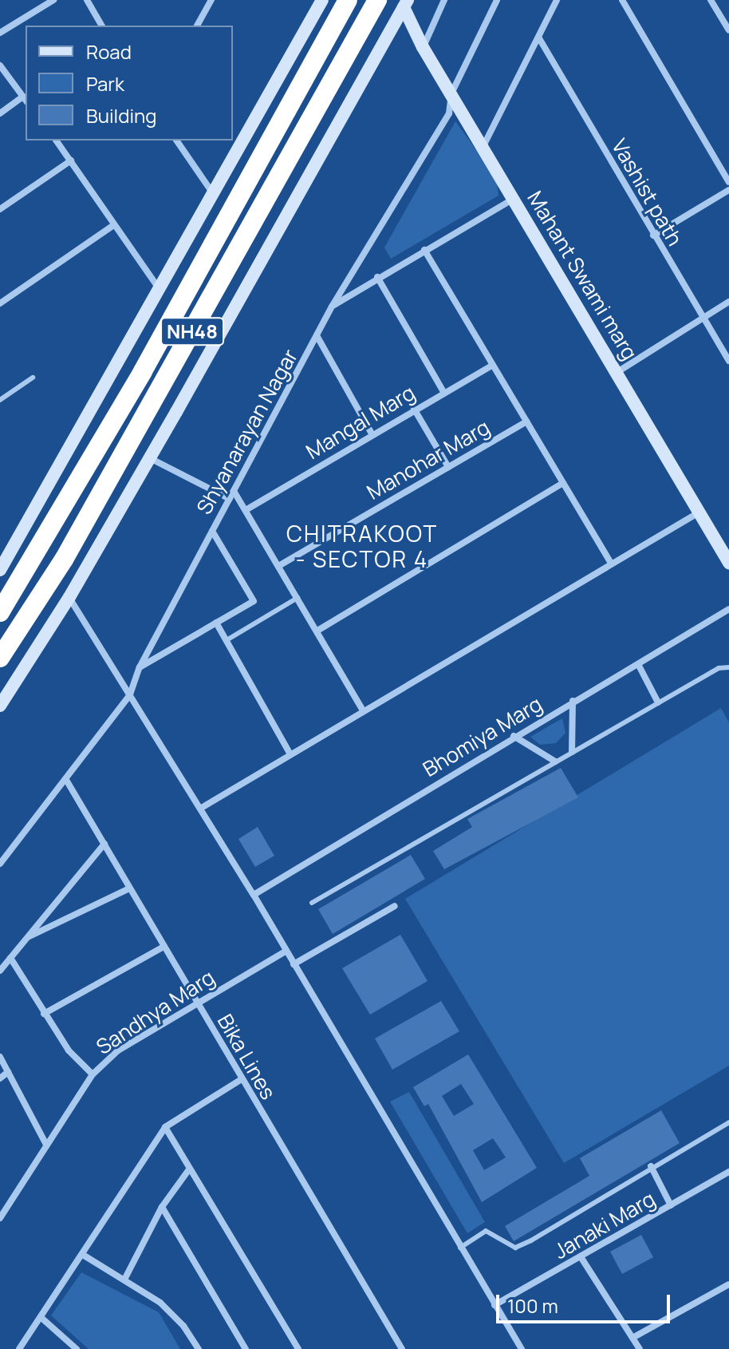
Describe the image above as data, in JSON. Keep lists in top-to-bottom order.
{
  "streets": {
    "highway": ["NH48"],
    "street": [
      "Vashist path",
      "Mahant Swami marg",
      "Mangal Marg",
      "Shyanarayan Nagar",
      "Manohar Marg",
      "Bhomiya Marg",
      "Sandhya Marg",
      "Bika Lines",
      "Janaki Marg"
    ]
  },
  "crossings": [
    ["Mahant Swami marg", "Shyanarayan Nagar"],
    ["Shyanarayan Nagar", "Bika Lines"],
    ["Sandhya Marg", "Bika Lines"]
  ],
  "districts": ["CHITRAKOOT - SECTOR 4"],
  "legend": ["Road", "Park", "Building"],
  "scale_bar": "100 m"
}
